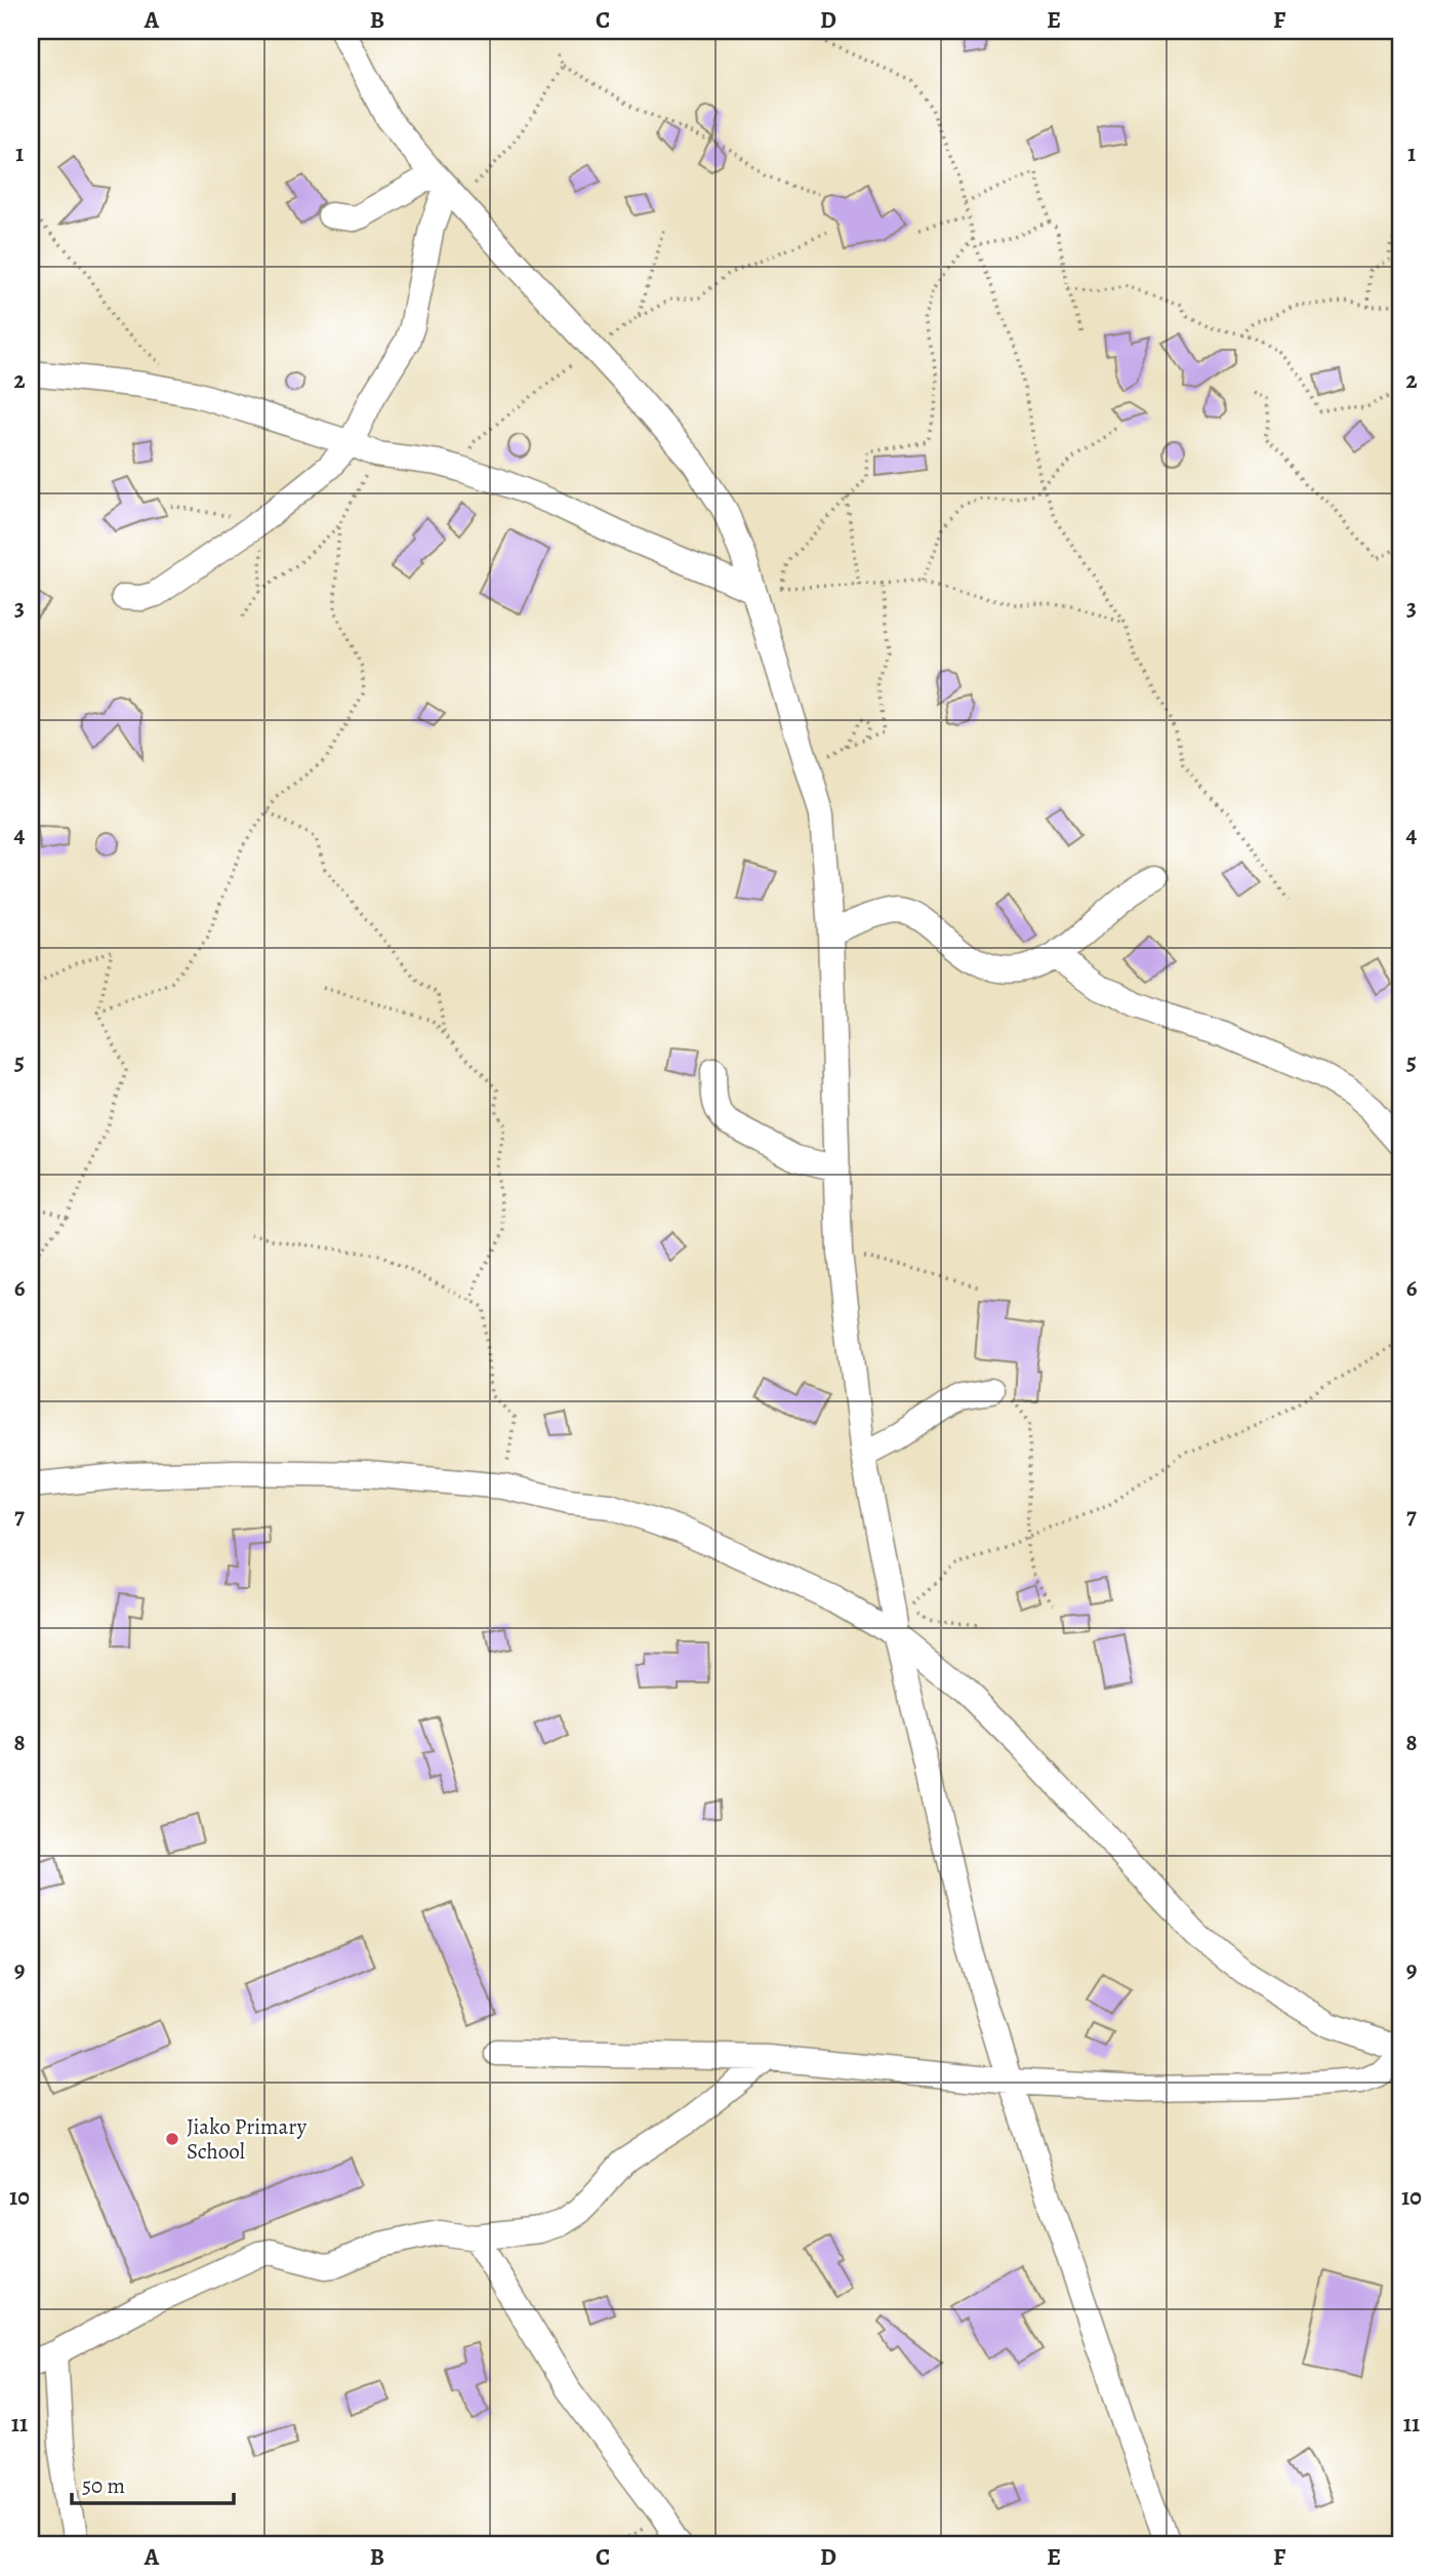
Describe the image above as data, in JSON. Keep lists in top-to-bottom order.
{
  "places": ["Jiako Primary School"],
  "scale_bar": "50 m",
  "grid": {
    "columns": [
      "A",
      "B",
      "C",
      "D",
      "E",
      "F"
    ],
    "rows": [
      "1",
      "2",
      "3",
      "4",
      "5",
      "6",
      "7",
      "8",
      "9",
      "10",
      "11"
    ]
  }
}
